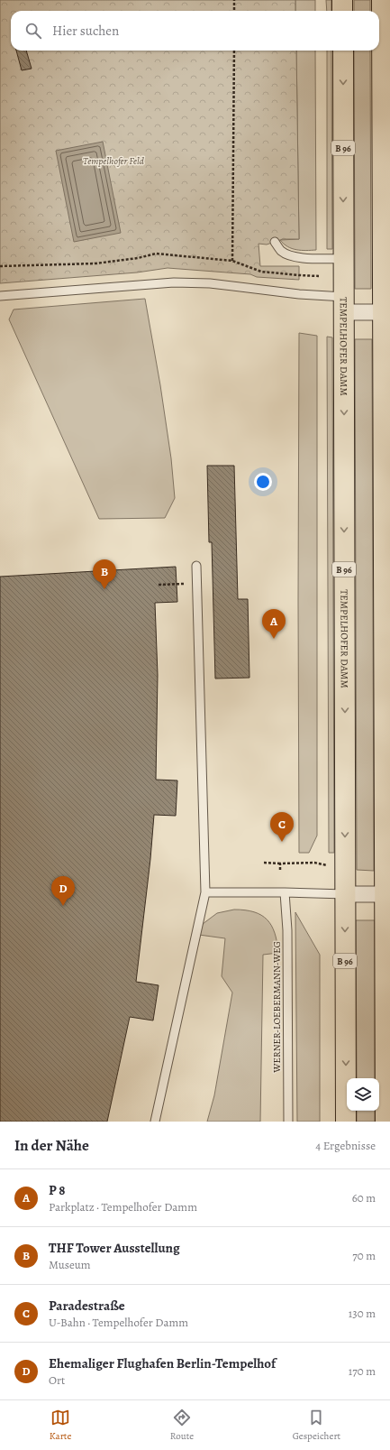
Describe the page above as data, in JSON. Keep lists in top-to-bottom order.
{
  "streets": {
    "main road": ["B 96", "TEMPELHOFER DAMM"],
    "lane": ["WERNER-LOEBERMANN-WEG"]
  },
  "parks": ["Tempelhofer Feld"],
  "page": {
    "search": "Hier suchen",
    "pins": [
      "B",
      "A",
      "C",
      "D"
    ],
    "heading": ["In der Nähe", "4 Ergebnisse"],
    "list": [
      {
        "mark": "A",
        "name": "P 8",
        "note": "Parkplatz · Tempelhofer Damm",
        "value": "60 m"
      },
      {
        "mark": "B",
        "name": "THF Tower Ausstellung",
        "note": "Museum",
        "value": "70 m"
      },
      {
        "mark": "C",
        "name": "Paradestraße",
        "note": "U-Bahn · Tempelhofer Damm",
        "value": "130 m"
      },
      {
        "mark": "D",
        "name": "Ehemaliger Flughafen Berlin-Tempelhof",
        "note": "Ort",
        "value": "170 m"
      }
    ],
    "nav": ["Karte", "Route", "Gespeichert"]
  }
}
